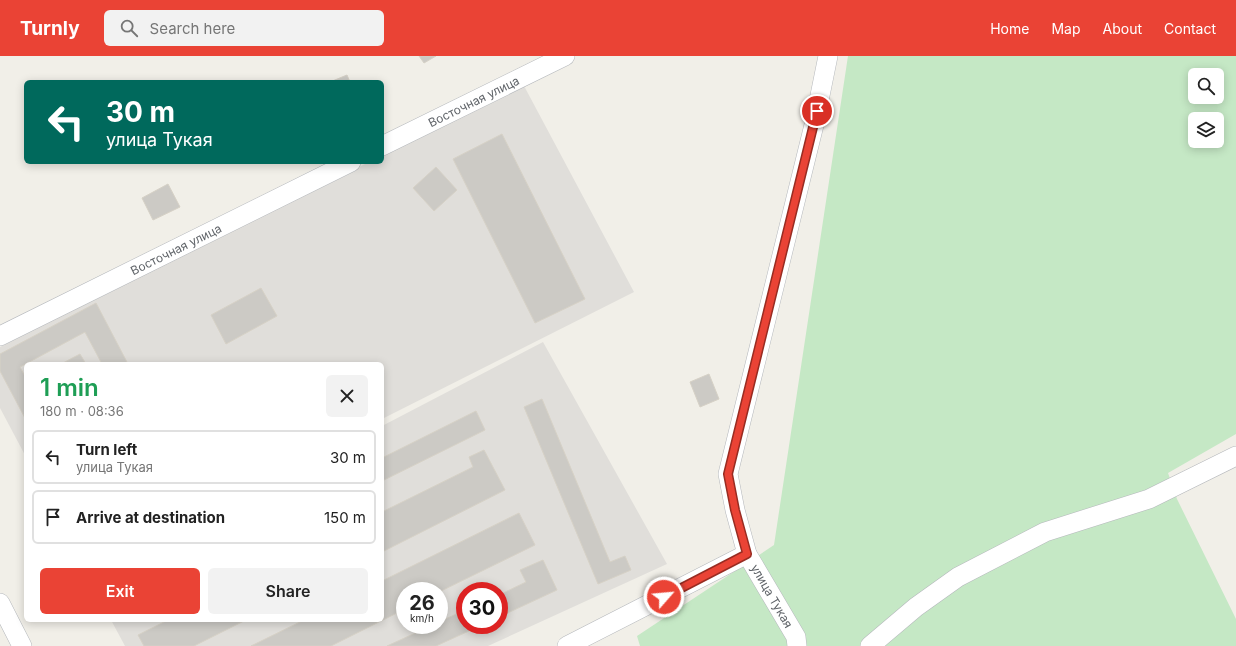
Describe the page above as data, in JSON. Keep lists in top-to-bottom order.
{
  "streets": {
    "street": ["Восточная улица", "улица Тукая"]
  },
  "page": {
    "header": "Turnly",
    "search": "Search here",
    "nav": [
      "Home",
      "Map",
      "About",
      "Contact"
    ],
    "turn": ["30 m", "улица Тукая"],
    "heading": ["1 min", "180 m · 08:36"],
    "list": [
      {
        "name": "Turn left",
        "note": "улица Тукая",
        "value": "30 m"
      },
      {
        "name": "Arrive at destination",
        "value": "150 m"
      }
    ],
    "buttons": ["Exit", "Share"],
    "speed": "26 km/h",
    "limit": "30"
  }
}
